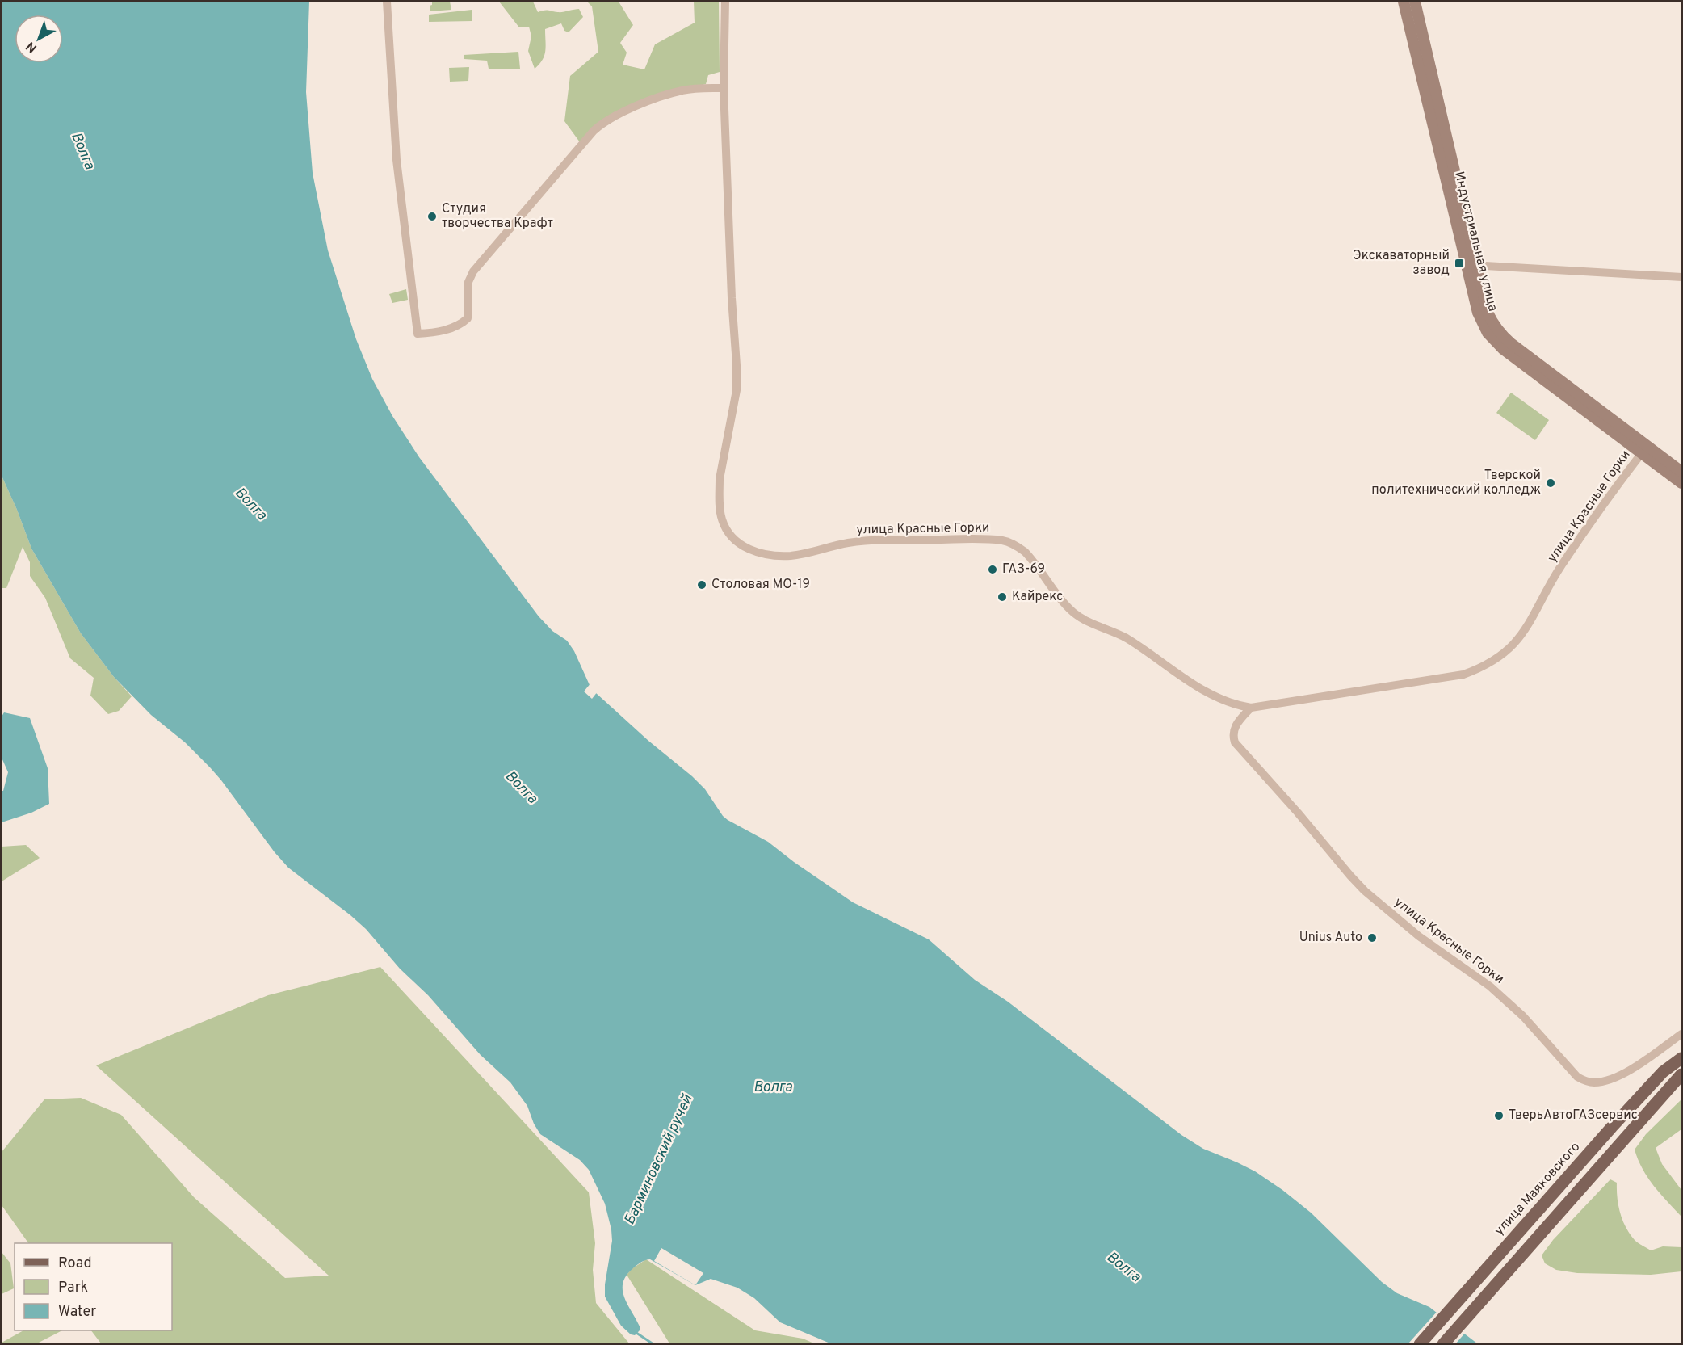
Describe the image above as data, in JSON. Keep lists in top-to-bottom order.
{
  "streets": {
    "main road": ["улица Маяковского"],
    "street": ["Индустриальная улица", "улица Красные Горки"]
  },
  "crossings": [
    ["Индустриальная улица", "улица Красные Горки"]
  ],
  "water": ["Волга", "Барминовский ручей"],
  "places": {
    "other": [
      "Студия творчества Крафт",
      "Тверской политехнический колледж",
      "ГАЗ-69",
      "Столовая МО-19",
      "Кайрекс",
      "Unius Auto",
      "ТверьАвтоГАЗсервис"
    ],
    "transit": ["Экскаваторный завод"]
  },
  "legend": ["Road", "Park", "Water"],
  "north": "bottom left"
}
